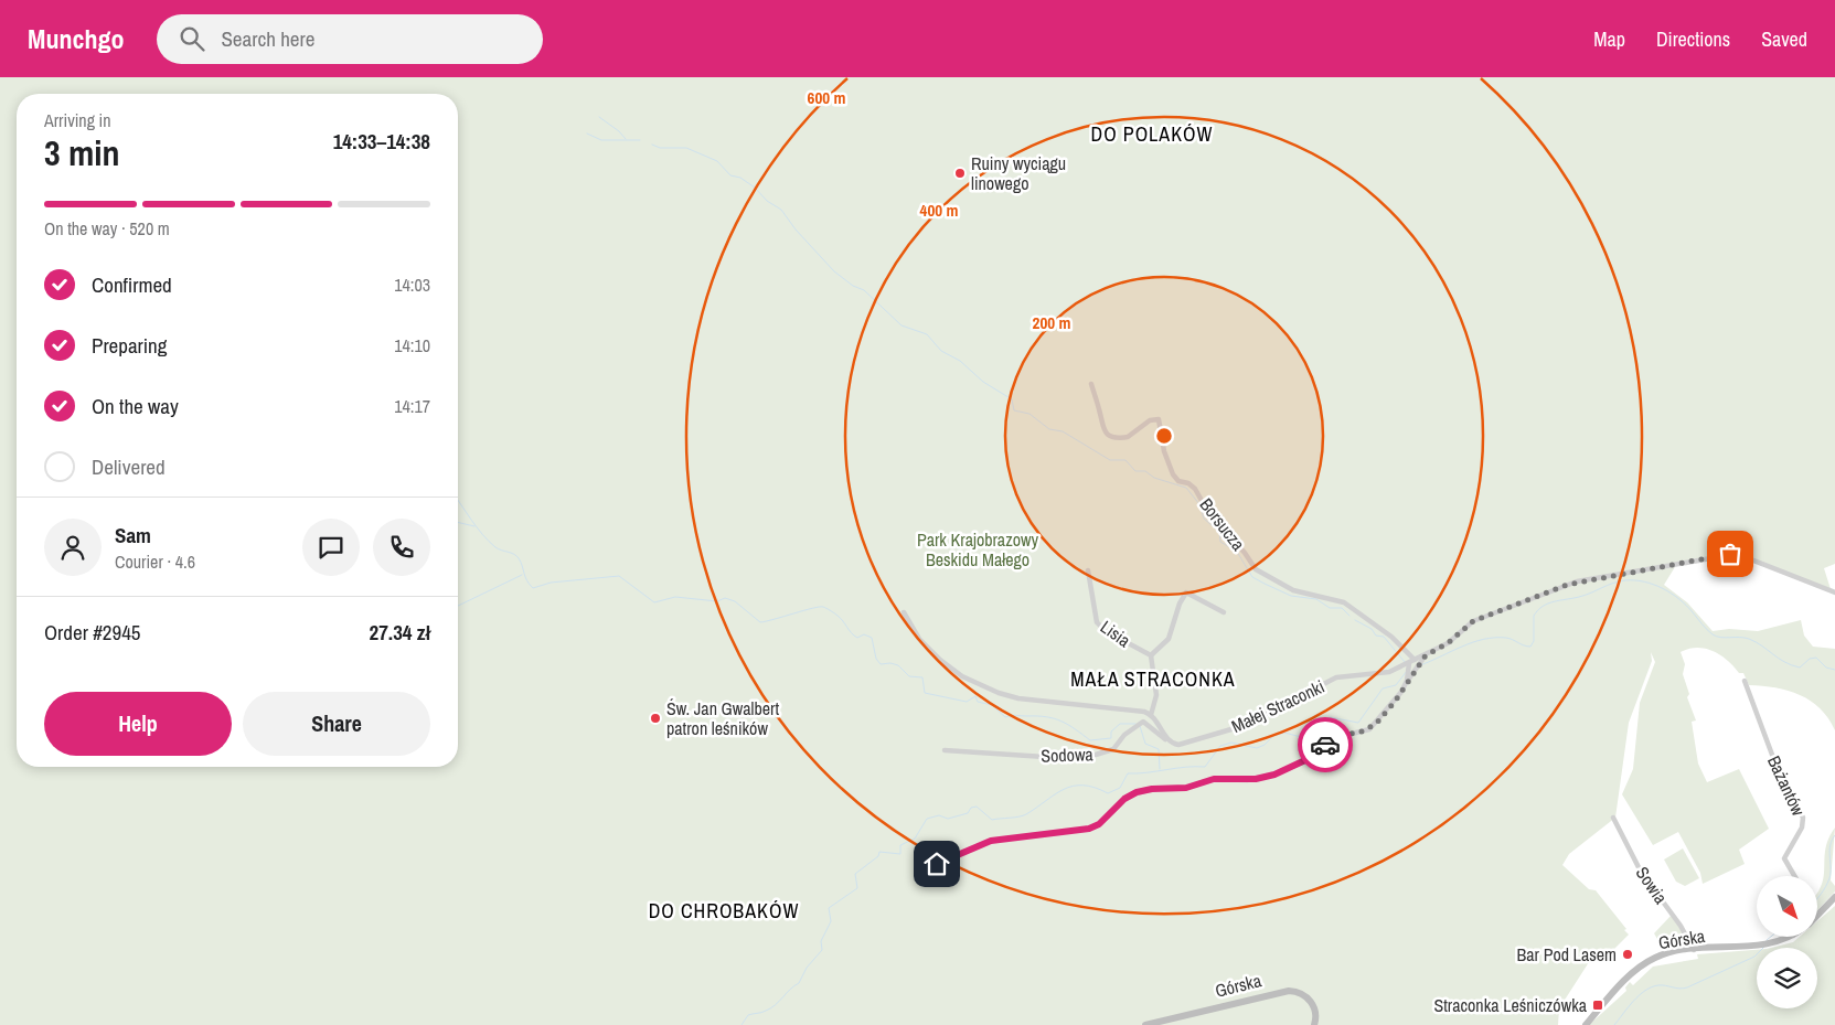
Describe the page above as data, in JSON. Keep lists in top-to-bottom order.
{
  "streets": {
    "street": [
      "Borsucza",
      "Lisia",
      "Małej Straconki",
      "Sodowa",
      "Bażantów",
      "Sowia",
      "Górska"
    ]
  },
  "crossings": [
    ["Borsucza", "Małej Straconki"],
    ["Małej Straconki", "Sodowa"],
    ["Sowia", "Górska"]
  ],
  "districts": ["DO POLAKÓW", "MAŁA STRACONKA", "DO CHROBAKÓW"],
  "parks": ["Park Krajobrazowy Beskidu Małego"],
  "places": {
    "other": ["Ruiny wyciągu linowego", "Św. Jan Gwalbert patron leśników", "Bar Pod Lasem"],
    "transit": ["Straconka Leśniczówka"]
  },
  "north": "bottom right",
  "page": {
    "header": "Munchgo",
    "search": "Search here",
    "nav": ["Map", "Directions", "Saved"],
    "heading": ["3 min", "Arriving in", "14:33–14:38"],
    "panel": [
      "Sam",
      "Courier · 4.6",
      "Order #2945",
      "27.34 zł"
    ],
    "bar": "On the way · 520 m",
    "list": [
      ["Confirmed", "14:03"],
      ["Preparing", "14:10"],
      ["On the way", "14:17"],
      "Delivered"
    ],
    "buttons": ["Help", "Share"]
  },
  "rings": ["600 m", "400 m", "200 m"]
}
